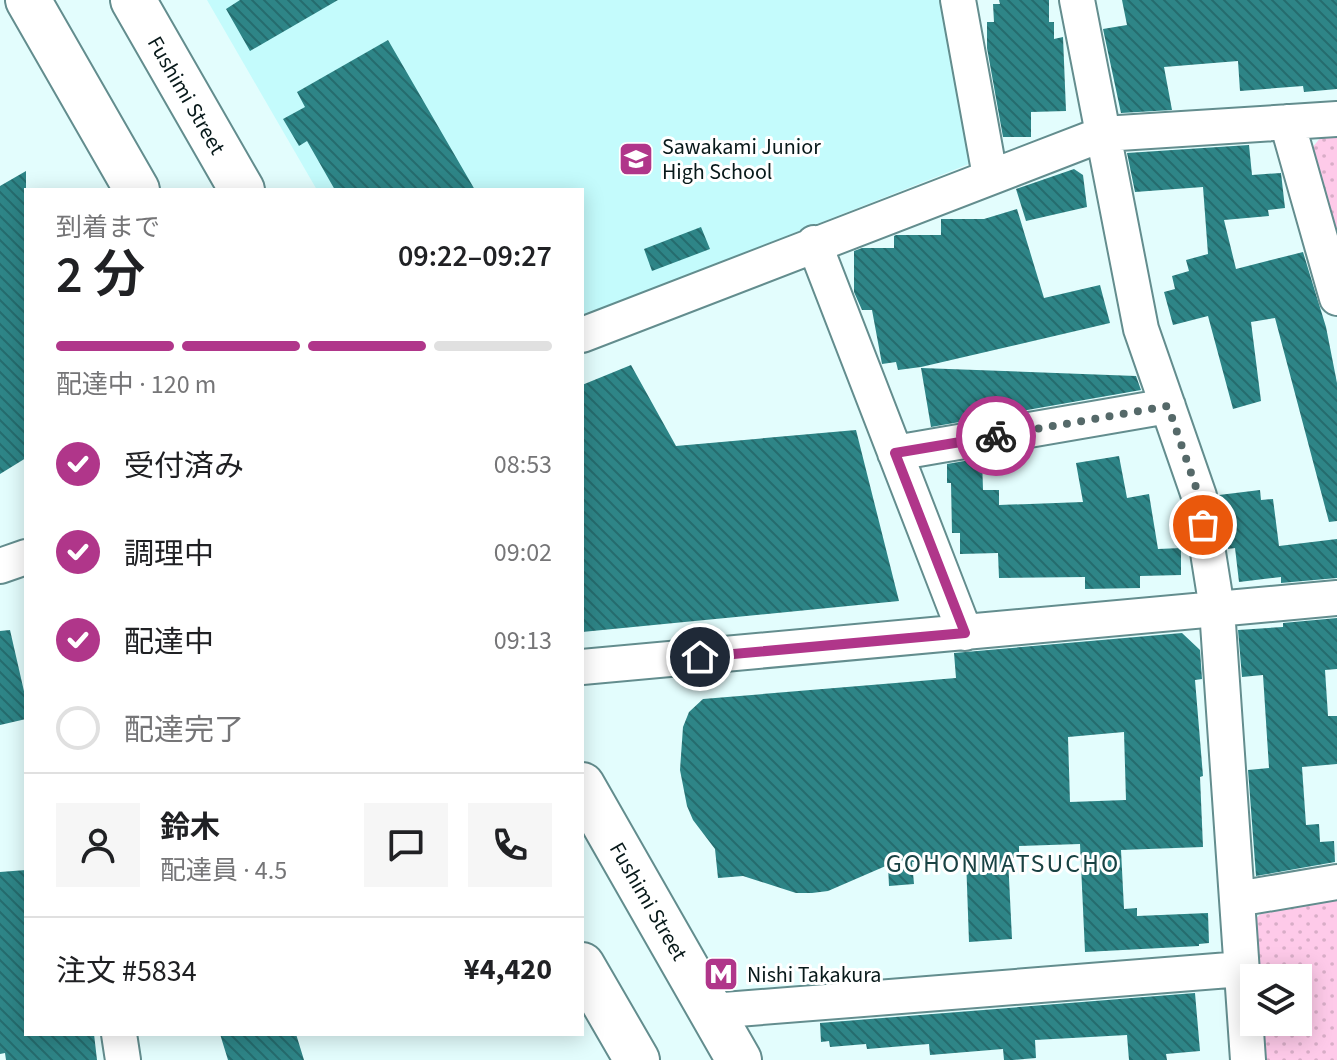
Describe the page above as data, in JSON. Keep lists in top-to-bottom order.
{
  "streets": {
    "highway": ["Fushimi Street"]
  },
  "districts": ["GOHONMATSUCHO"],
  "places": {
    "school or university": ["Sawakami Junior High School"],
    "metro station": ["Nishi Takakura"]
  },
  "page": {
    "heading": ["2 分", "到着まで", "09:22–09:27"],
    "panel": [
      "鈴木",
      "配達員 · 4.5",
      "注文 #5834",
      "¥4,420"
    ],
    "bar": "配達中 · 120 m",
    "list": [
      ["受付済み", "08:53"],
      ["調理中", "09:02"],
      ["配達中", "09:13"],
      "配達完了"
    ]
  }
}
